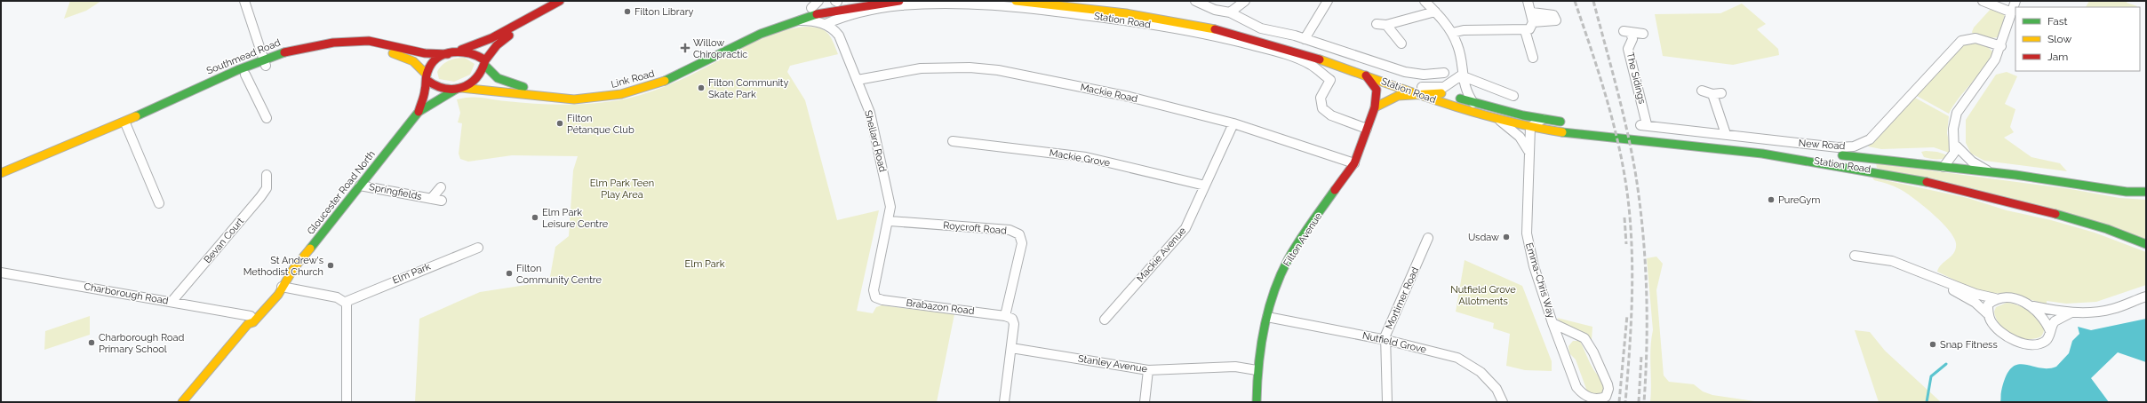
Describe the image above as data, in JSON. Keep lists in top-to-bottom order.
{
  "streets": {
    "main road": [
      "Station Road",
      "Southmead Road",
      "Link Road",
      "Gloucester Road North",
      "Filton Avenue"
    ],
    "street": [
      "The Sidings",
      "Mackie Road",
      "Shellard Road",
      "New Road",
      "Mackie Grove",
      "Springfields",
      "Roycroft Road",
      "Bevan Court",
      "Mackie Avenue",
      "Elm Park",
      "Emma-Chris Way",
      "Charborough Road",
      "Mortimer Road",
      "Brabazon Road",
      "Nutfield Grove",
      "Stanley Avenue"
    ]
  },
  "crossings": [
    ["Station Road", "Shellard Road"],
    ["Station Road", "Filton Avenue"],
    ["Station Road", "Emma-Chris Way"],
    ["Southmead Road", "Link Road"],
    ["Southmead Road", "Gloucester Road North"],
    ["The Sidings", "New Road"],
    ["Link Road", "Shellard Road"],
    ["Link Road", "Gloucester Road North"],
    ["Mackie Road", "Shellard Road"],
    ["Mackie Road", "Filton Avenue"],
    ["Mackie Road", "Mackie Avenue"],
    ["Shellard Road", "Roycroft Road"],
    ["Shellard Road", "Brabazon Road"],
    ["Mackie Grove", "Mackie Avenue"],
    ["Springfields", "Gloucester Road North"],
    ["Gloucester Road North", "Charborough Road"],
    ["Roycroft Road", "Brabazon Road"],
    ["Filton Avenue", "Nutfield Grove"],
    ["Filton Avenue", "Stanley Avenue"],
    ["Bevan Court", "Charborough Road"],
    ["Mortimer Road", "Nutfield Grove"]
  ],
  "parks": ["Elm Park Teen Play Area", "Elm Park", "Nutfield Grove Allotments"],
  "places": {
    "other": [
      "Filton Library",
      "Filton Community Skate Park",
      "Filton Pétanque Club",
      "PureGym",
      "Elm Park Leisure Centre",
      "Usdaw",
      "St Andrew's Methodist Church",
      "Filton Community Centre",
      "Charborough Road Primary School",
      "Snap Fitness"
    ],
    "health": ["Willow Chiropractic"]
  },
  "legend": ["Fast", "Slow", "Jam"]
}
